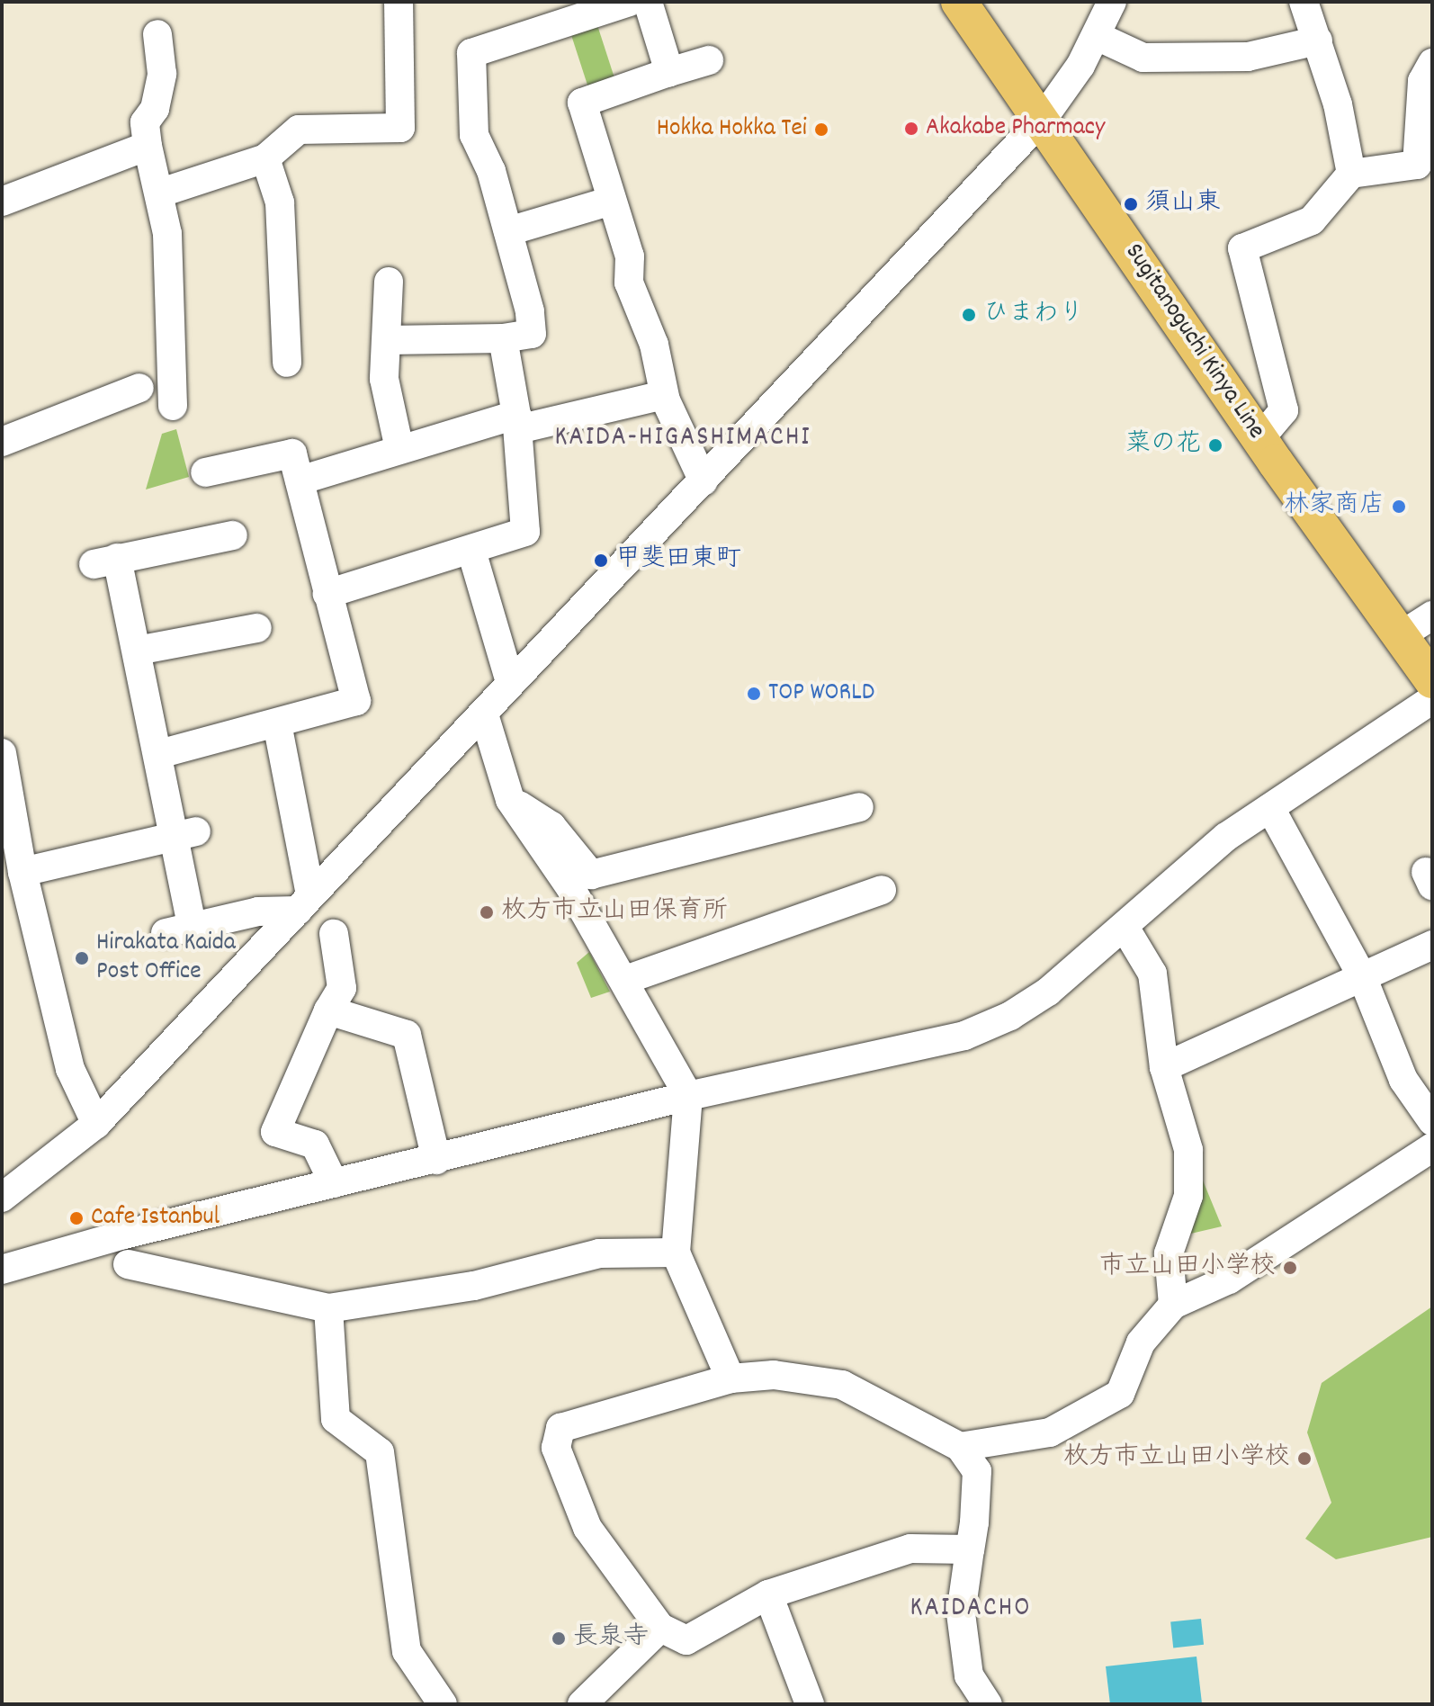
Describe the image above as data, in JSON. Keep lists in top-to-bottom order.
{
  "streets": {
    "main road": ["Sugitanoguchi Kinya Line"]
  },
  "districts": ["KAIDA-HIGASHIMACHI", "KAIDACHO"],
  "places": [
    "Akakabe Pharmacy",
    "Hokka Hokka Tei",
    "須山東",
    "ひまわり",
    "菜の花",
    "林家商店",
    "甲斐田東町",
    "TOP WORLD",
    "枚方市立山田保育所",
    "Hirakata Kaida Post Office",
    "Cafe Istanbul",
    "市立山田小学校",
    "枚方市立山田小学校",
    "長泉寺"
  ]
}
